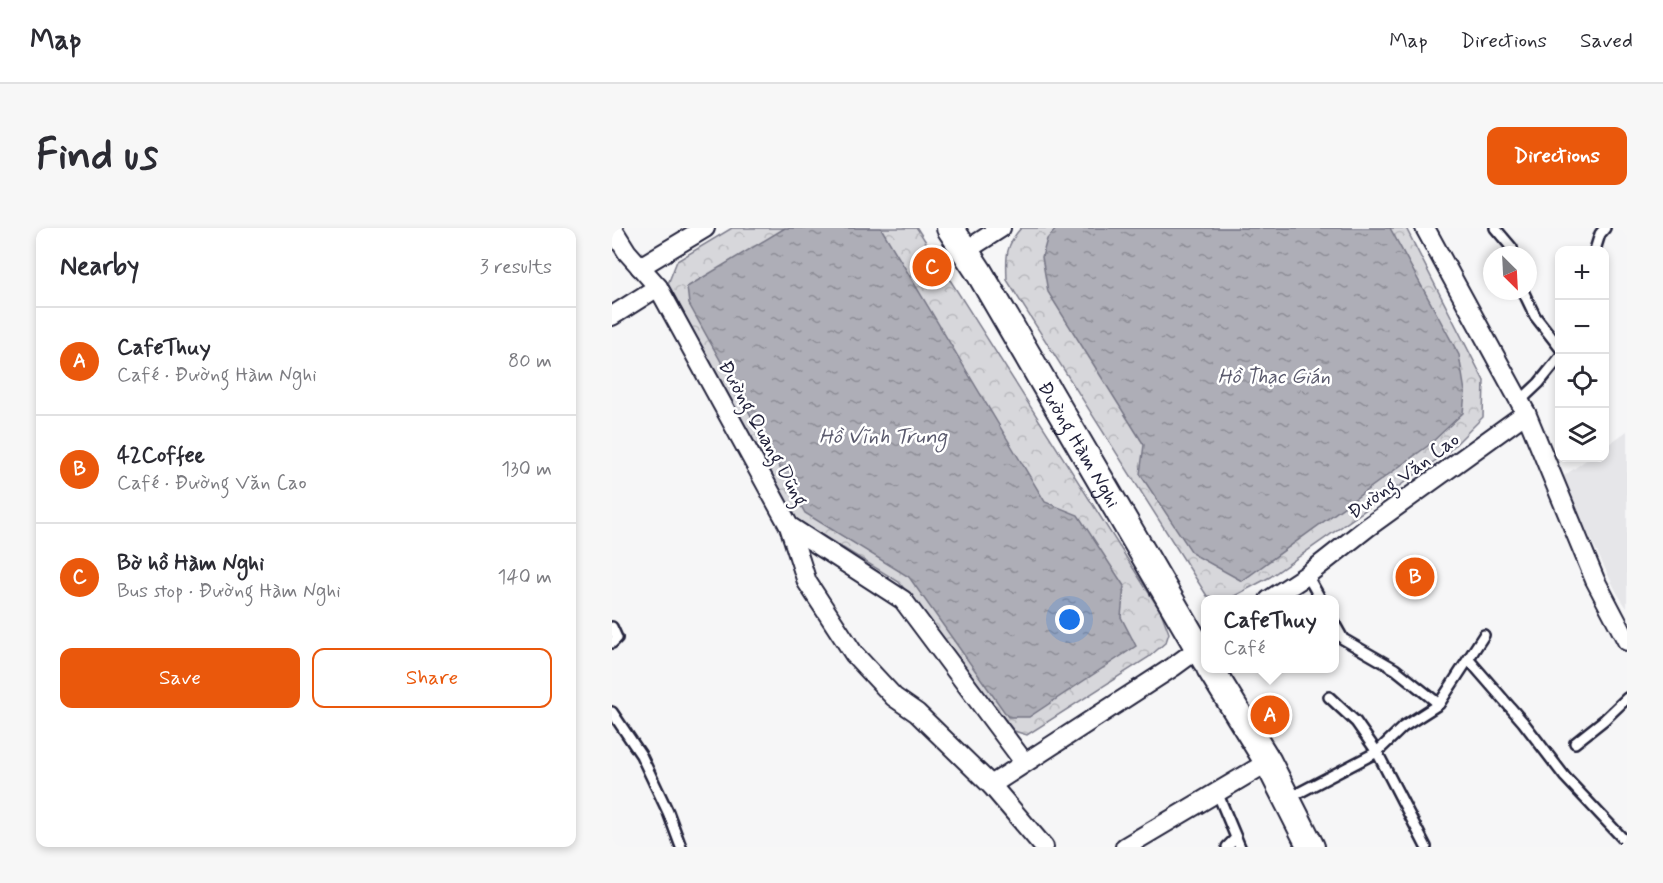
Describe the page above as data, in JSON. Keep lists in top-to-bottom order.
{
  "streets": {
    "main road": ["Đường Hàm Nghi"],
    "street": ["Đường Quang Dũng", "Đường Văn Cao"]
  },
  "water": ["Hồ Thạc Gián", "Hồ Vĩnh Trung"],
  "north": "bottom right",
  "page": {
    "header": "Map",
    "nav": ["Map", "Directions", "Saved"],
    "buttons": [
      "Directions",
      ["Save", "Share"]
    ],
    "title": "Find us",
    "heading": ["Nearby", "3 results"],
    "pins": ["C", "B", "A"],
    "map_buttons": ["+", "−"],
    "list": [
      {
        "mark": "A",
        "name": "CafeThuy",
        "note": "Café · Đường Hàm Nghi",
        "value": "80 m"
      },
      {
        "mark": "B",
        "name": "42Coffee",
        "note": "Café · Đường Văn Cao",
        "value": "130 m"
      },
      {
        "mark": "C",
        "name": "Bờ hồ Hàm Nghi",
        "note": "Bus stop · Đường Hàm Nghi",
        "value": "140 m"
      }
    ],
    "popup": ["CafeThuy", "Café"]
  }
}
